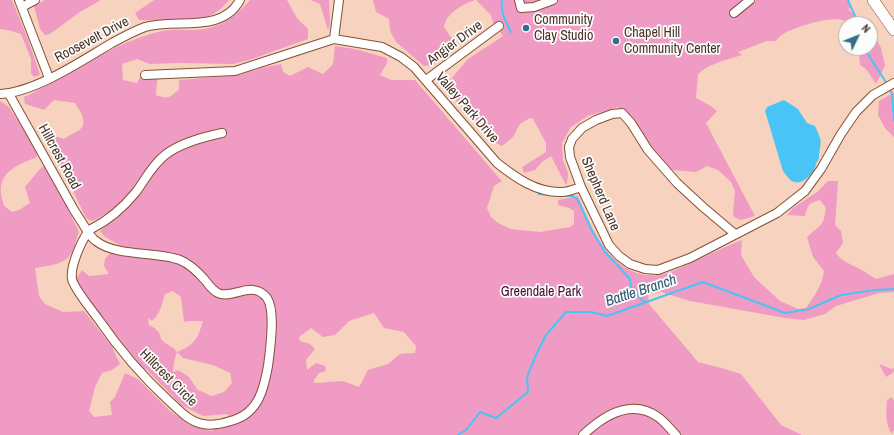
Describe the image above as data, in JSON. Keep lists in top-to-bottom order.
{
  "streets": {
    "street": [
      "Roosevelt Drive",
      "Angier Drive",
      "Valley Park Drive",
      "Hillcrest Road",
      "Shepherd Lane",
      "Hillcrest Circle"
    ]
  },
  "crossings": [
    ["Roosevelt Drive", "Hillcrest Road"],
    ["Angier Drive", "Valley Park Drive"],
    ["Valley Park Drive", "Shepherd Lane"],
    ["Hillcrest Road", "Hillcrest Circle"]
  ],
  "water": ["Battle Branch"],
  "parks": ["Greendale Park"],
  "places": ["Community Clay Studio", "Chapel Hill Community Center"],
  "north": "top right"
}
